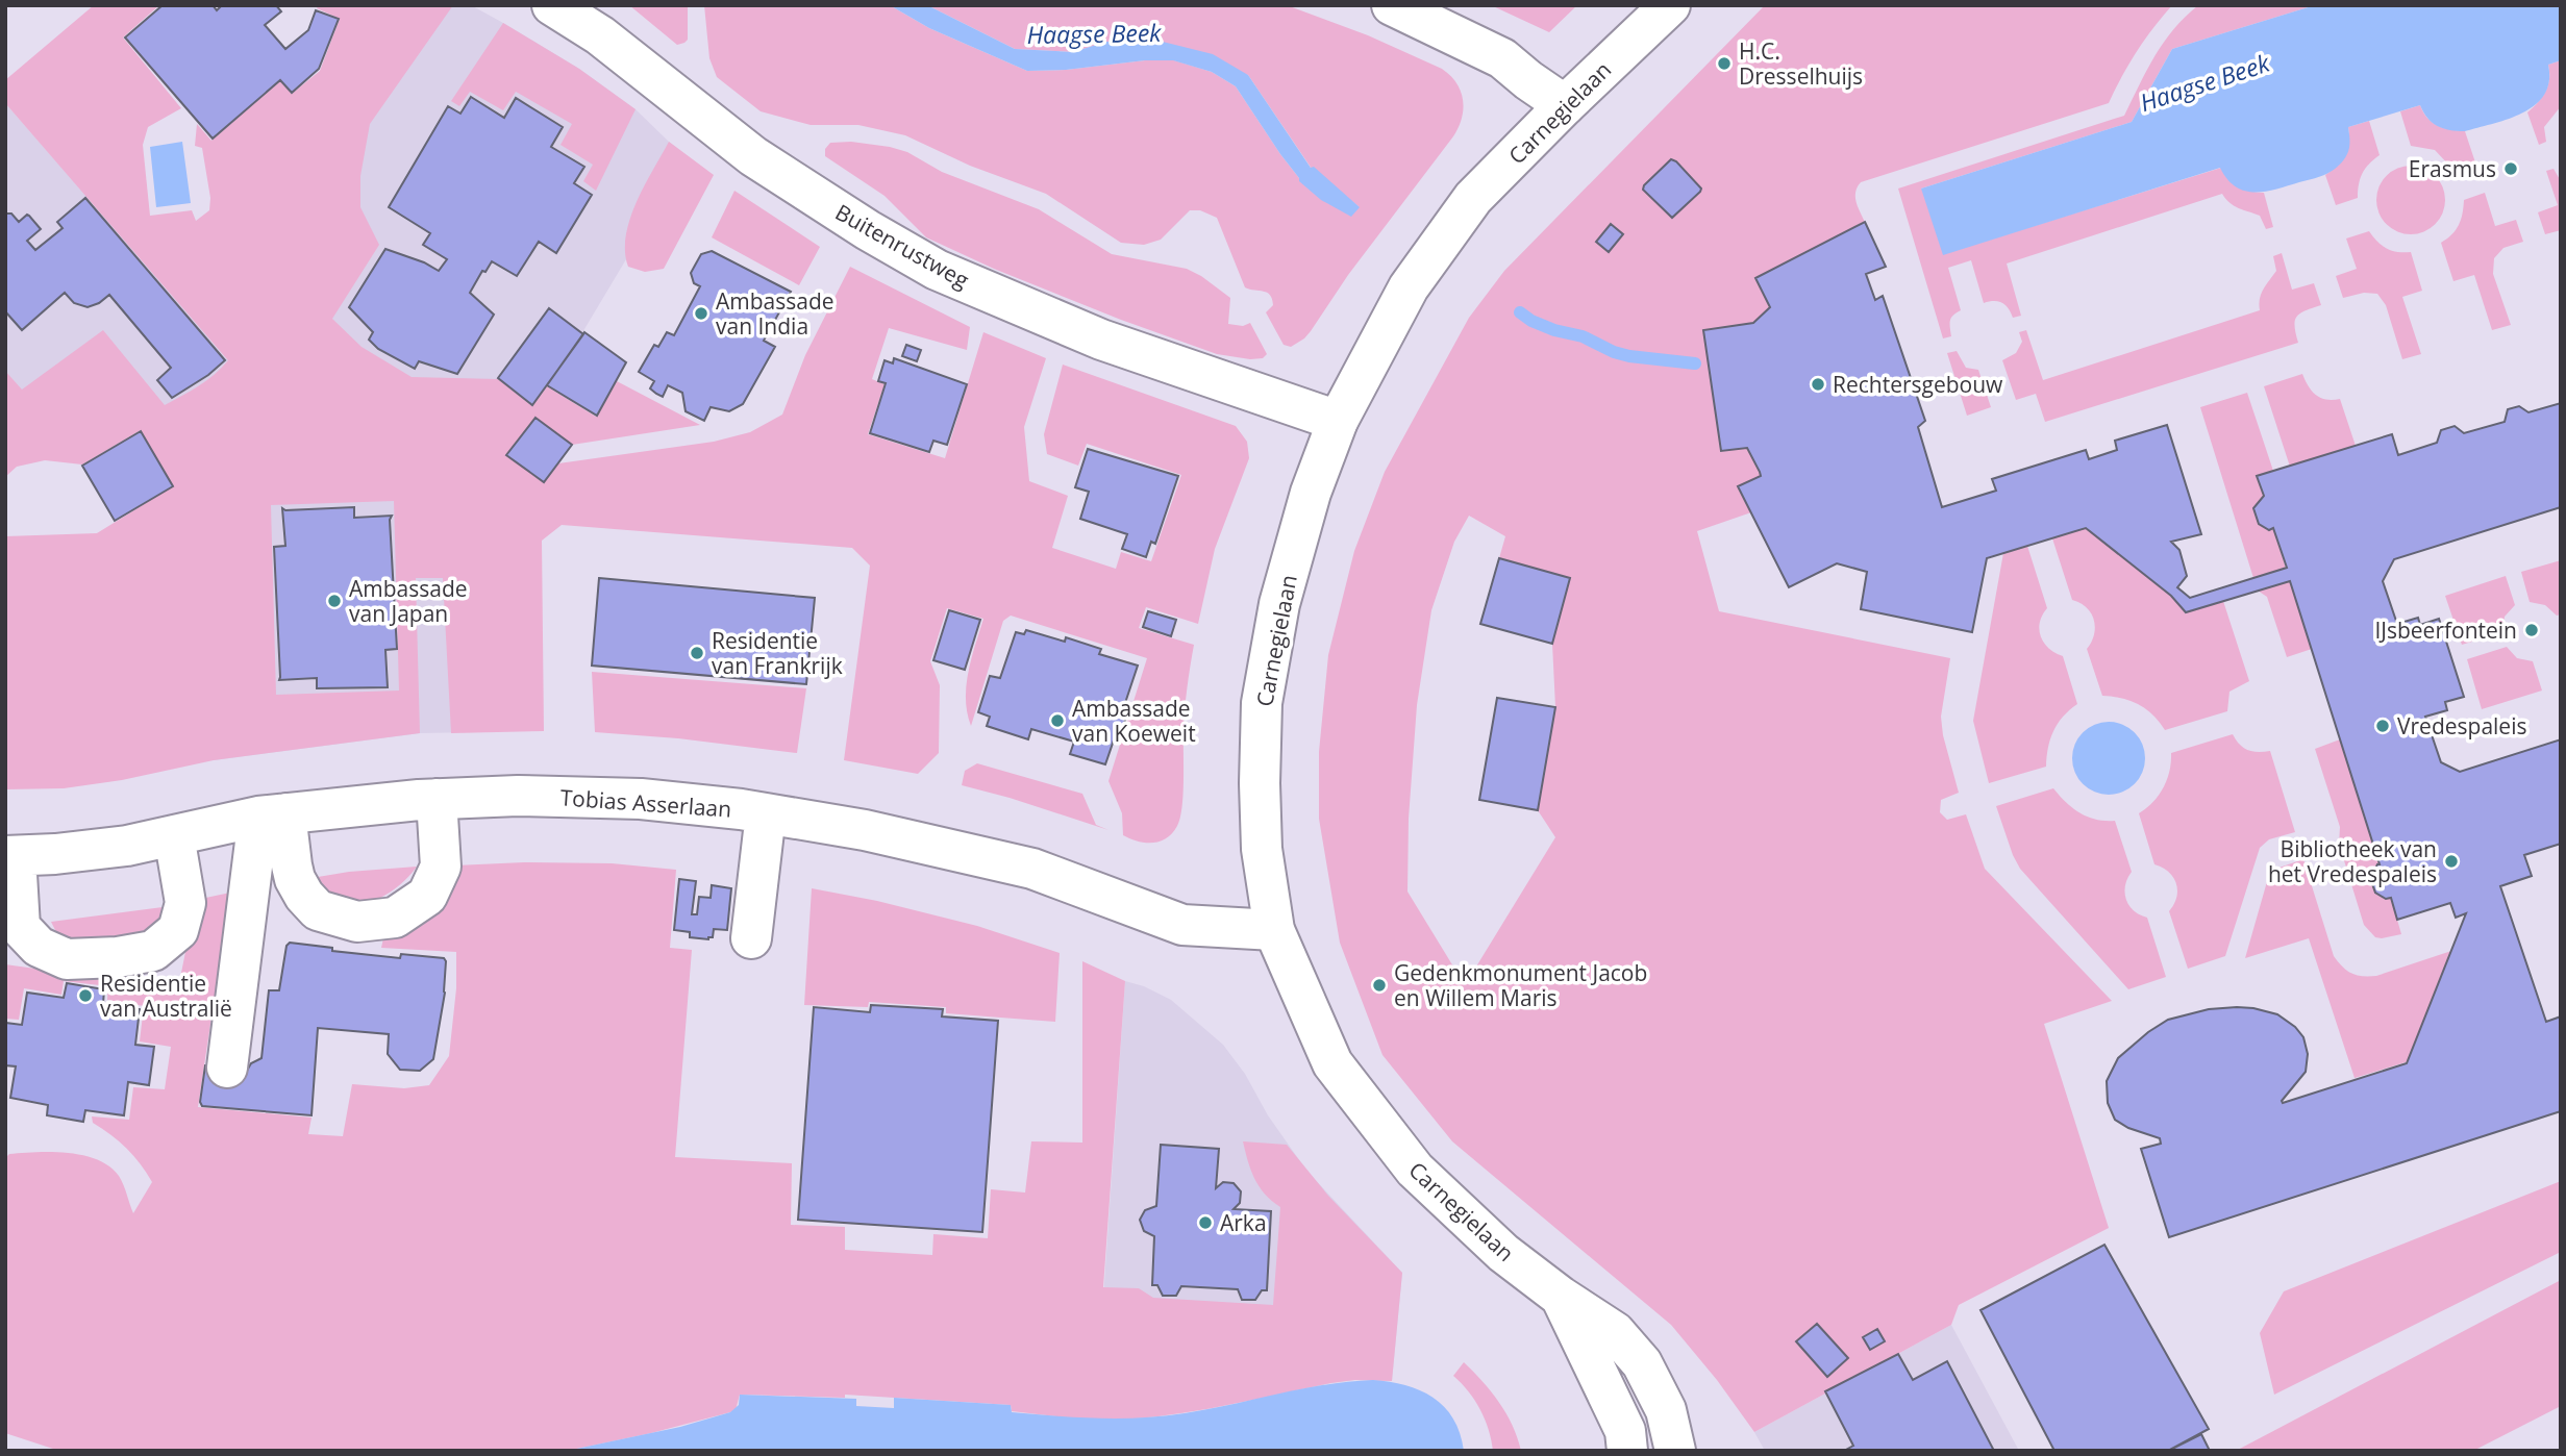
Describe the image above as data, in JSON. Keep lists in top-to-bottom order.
{
  "streets": {
    "street": ["Carnegielaan", "Buitenrustweg", "Tobias Asserlaan"]
  },
  "crossings": [
    ["Carnegielaan", "Buitenrustweg"],
    ["Carnegielaan", "Tobias Asserlaan"]
  ],
  "water": ["Haagse Beek"],
  "places": [
    "H.C. Dresselhuijs",
    "Erasmus",
    "Ambassade van India",
    "Rechtersgebouw",
    "Ambassade van Japan",
    "IJsbeerfontein",
    "Residentie van Frankrijk",
    "Ambassade van Koeweit",
    "Vredespaleis",
    "Bibliotheek van het Vredespaleis",
    "Gedenkmonument Jacob en Willem Maris",
    "Residentie van Australië",
    "Arka"
  ]
}
